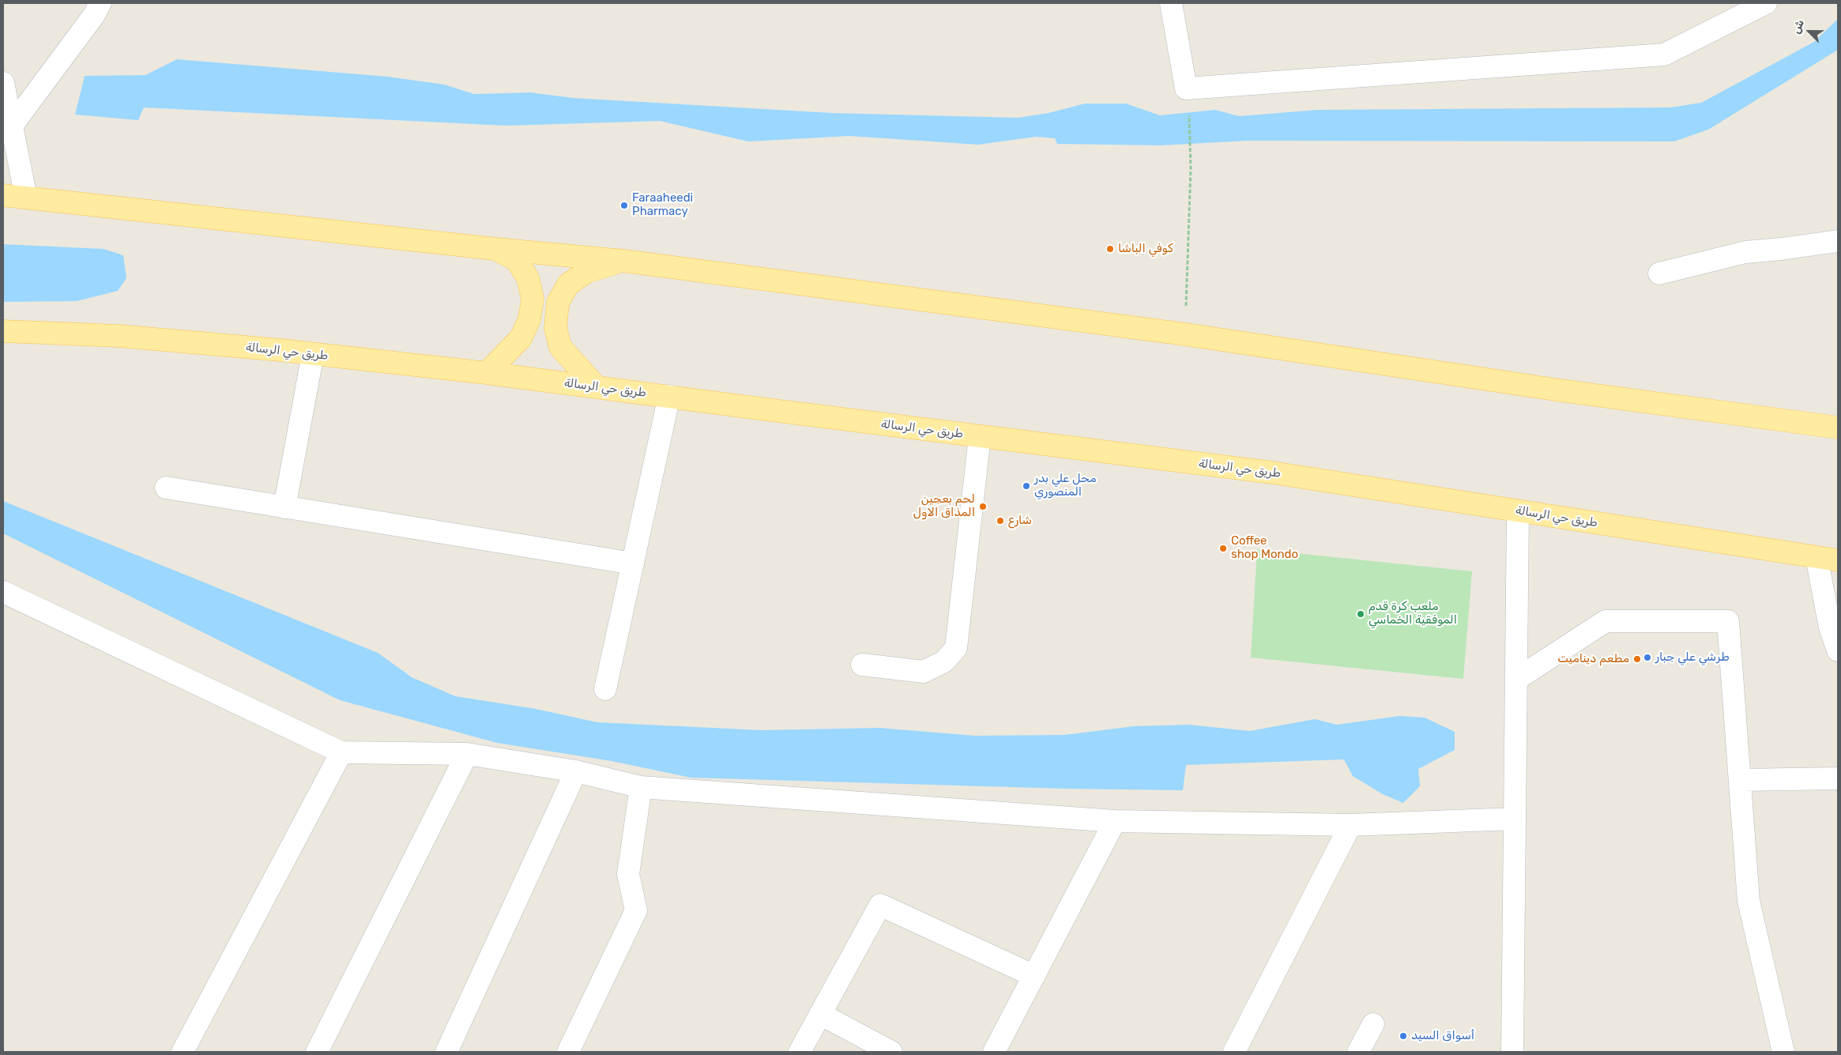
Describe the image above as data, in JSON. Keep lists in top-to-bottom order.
{
  "streets": {
    "main road": ["طريق حي الرسالة"]
  },
  "places": [
    "Faraaheedi Pharmacy",
    "كوفي الباشا",
    "محل علي بدر المنصوري",
    "لحم بعجين المذاق الاول",
    "شارع",
    "Coffee shop Mondo",
    "ملعب كرة قدم الموفقية الخماسي",
    "طرشي علي جبار",
    "مطعم ديناميت",
    "أسواق السيد"
  ],
  "north": "top left"
}
